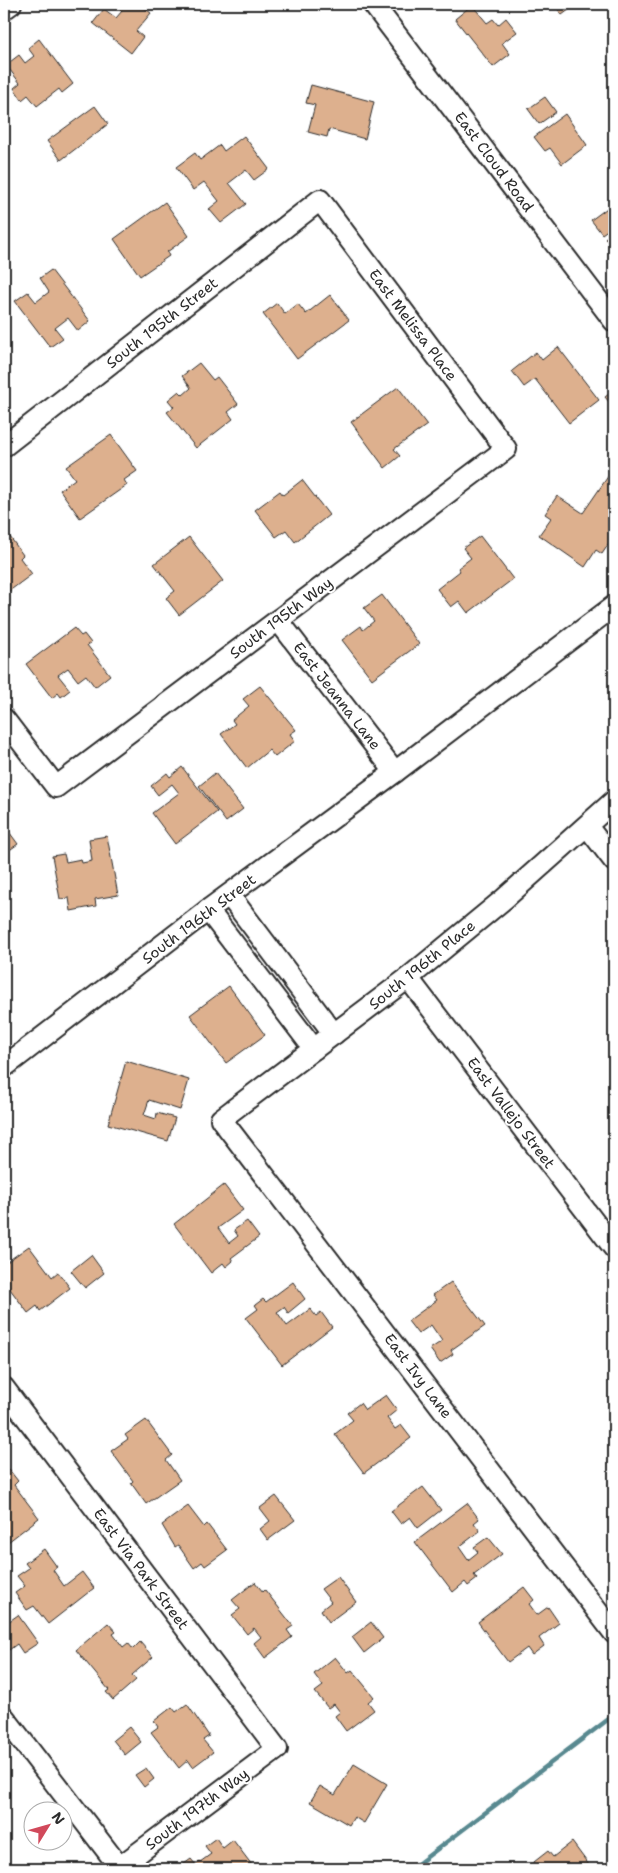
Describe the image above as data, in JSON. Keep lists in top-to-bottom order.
{
  "streets": {
    "street": [
      "East Cloud Road",
      "South 195th Street",
      "East Melissa Place",
      "South 195th Way",
      "East Jeanna Lane",
      "South 196th Street",
      "South 196th Place",
      "East Vallejo Street",
      "East Ivy Lane",
      "East Via Park Street",
      "South 197th Way"
    ]
  },
  "crossings": [
    ["South 195th Street", "East Melissa Place"],
    ["East Melissa Place", "South 195th Way"],
    ["South 195th Way", "East Jeanna Lane"],
    ["East Jeanna Lane", "South 196th Street"],
    ["South 196th Place", "East Vallejo Street"],
    ["South 196th Place", "East Ivy Lane"],
    ["East Via Park Street", "South 197th Way"]
  ],
  "north": "top right"
}
